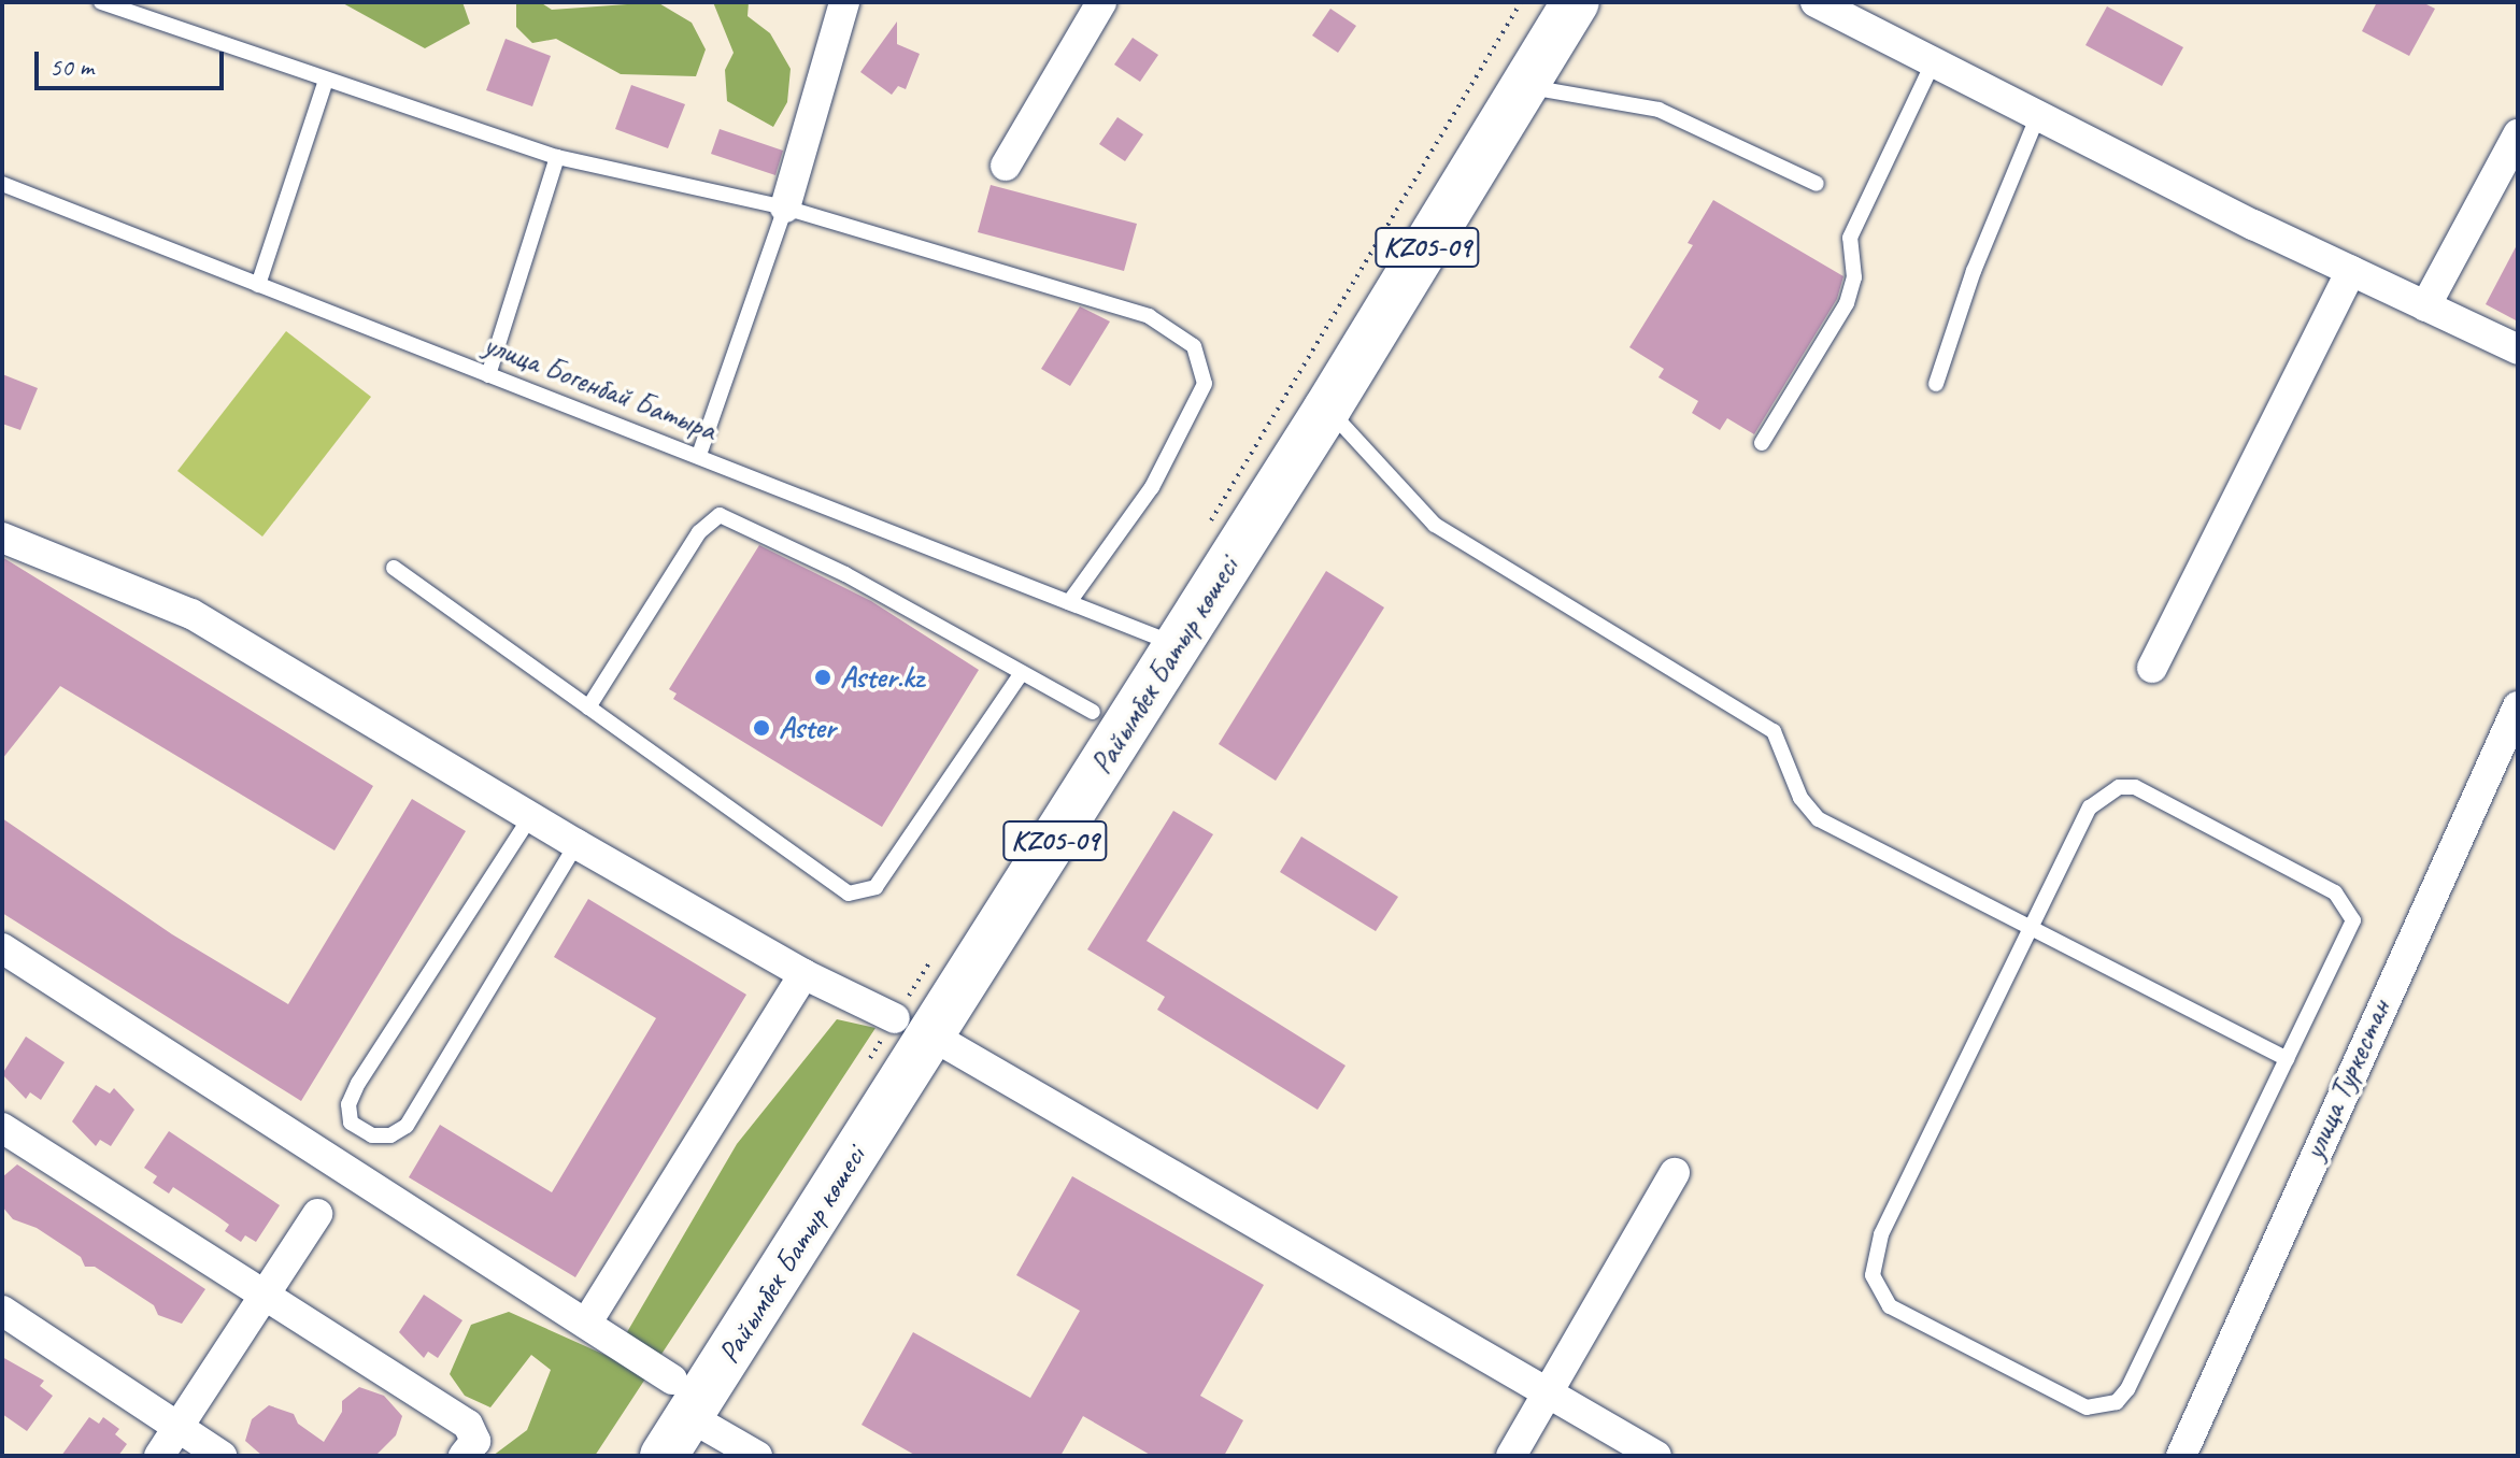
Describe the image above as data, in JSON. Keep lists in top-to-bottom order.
{
  "streets": {
    "main road": ["KZ05-09", "Райымбек Батыр көшесі"],
    "street": ["улица Туркестан"],
    "lane": ["улица Богенбай Батыра"]
  },
  "crossings": [
    ["улица Богенбай Батыра", "Райымбек Батыр көшесі"]
  ],
  "places": ["Aster.kz", "Aster"],
  "scale_bar": "50 m"
}
